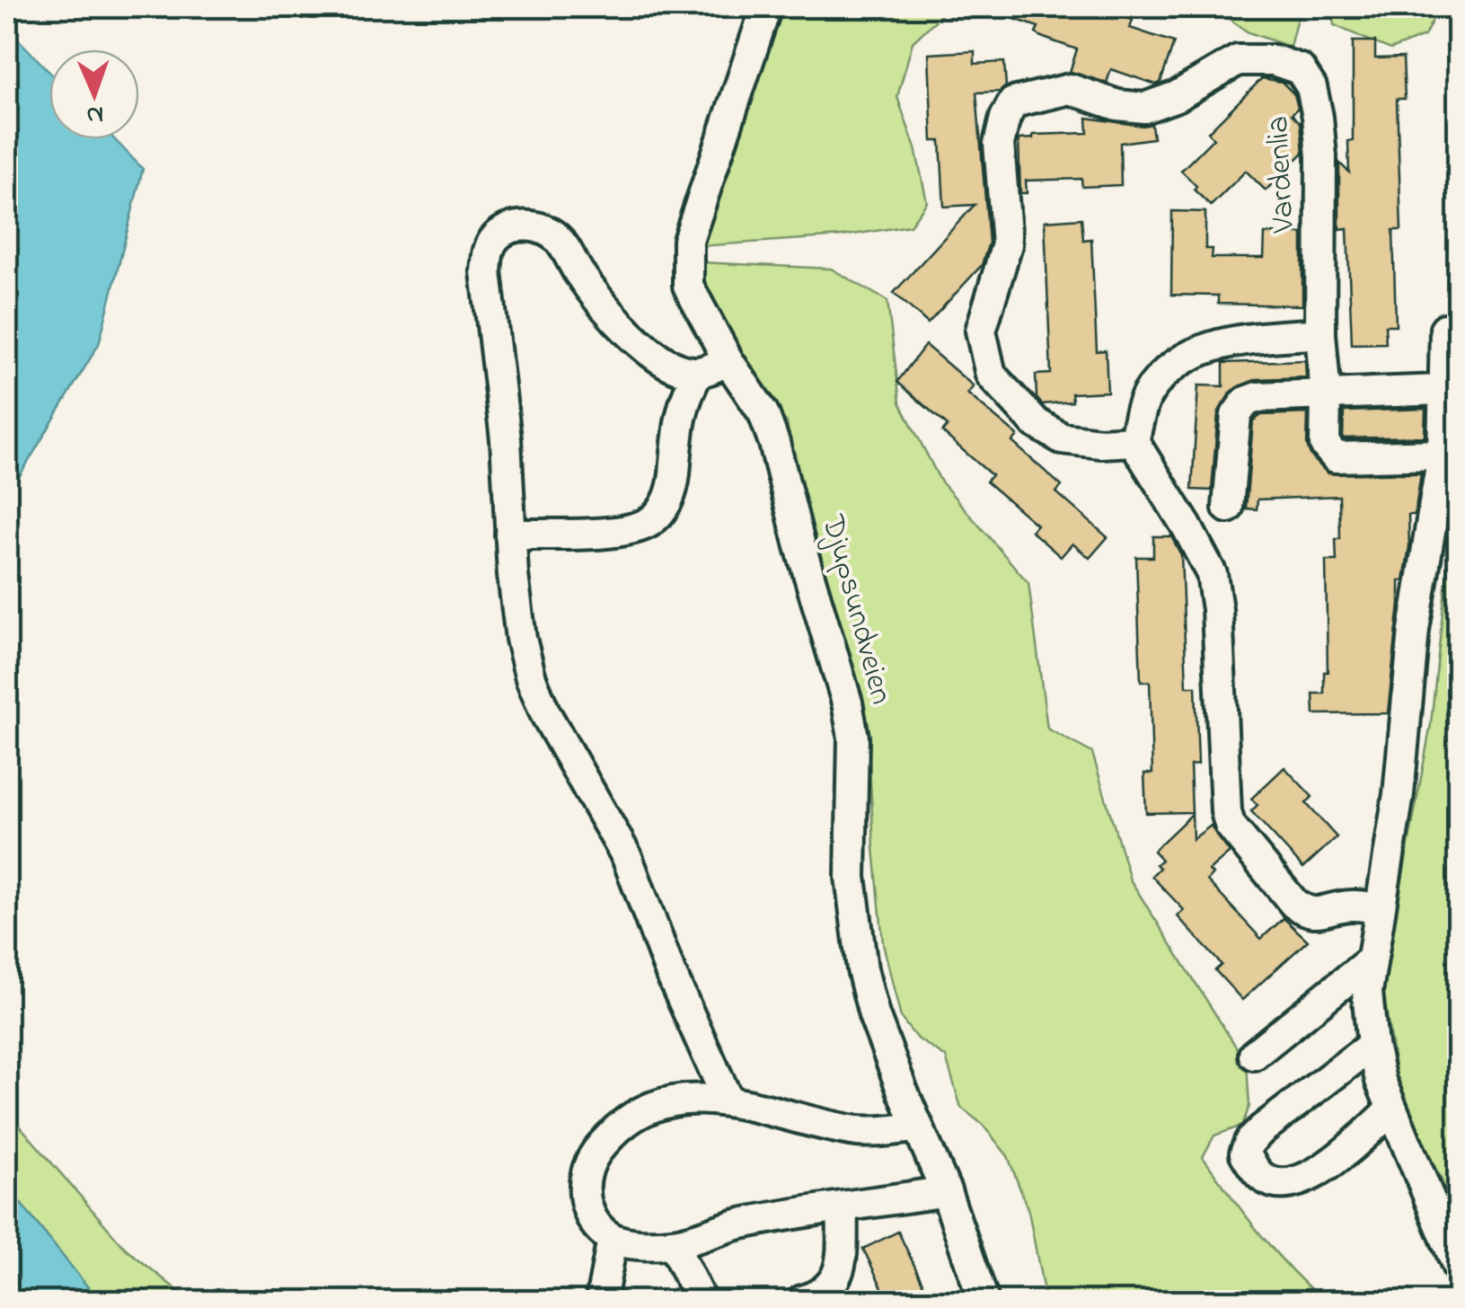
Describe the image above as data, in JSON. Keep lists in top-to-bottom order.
{
  "streets": {
    "street": ["Vardenlia", "Djupsundveien"]
  },
  "north": "bottom"
}
